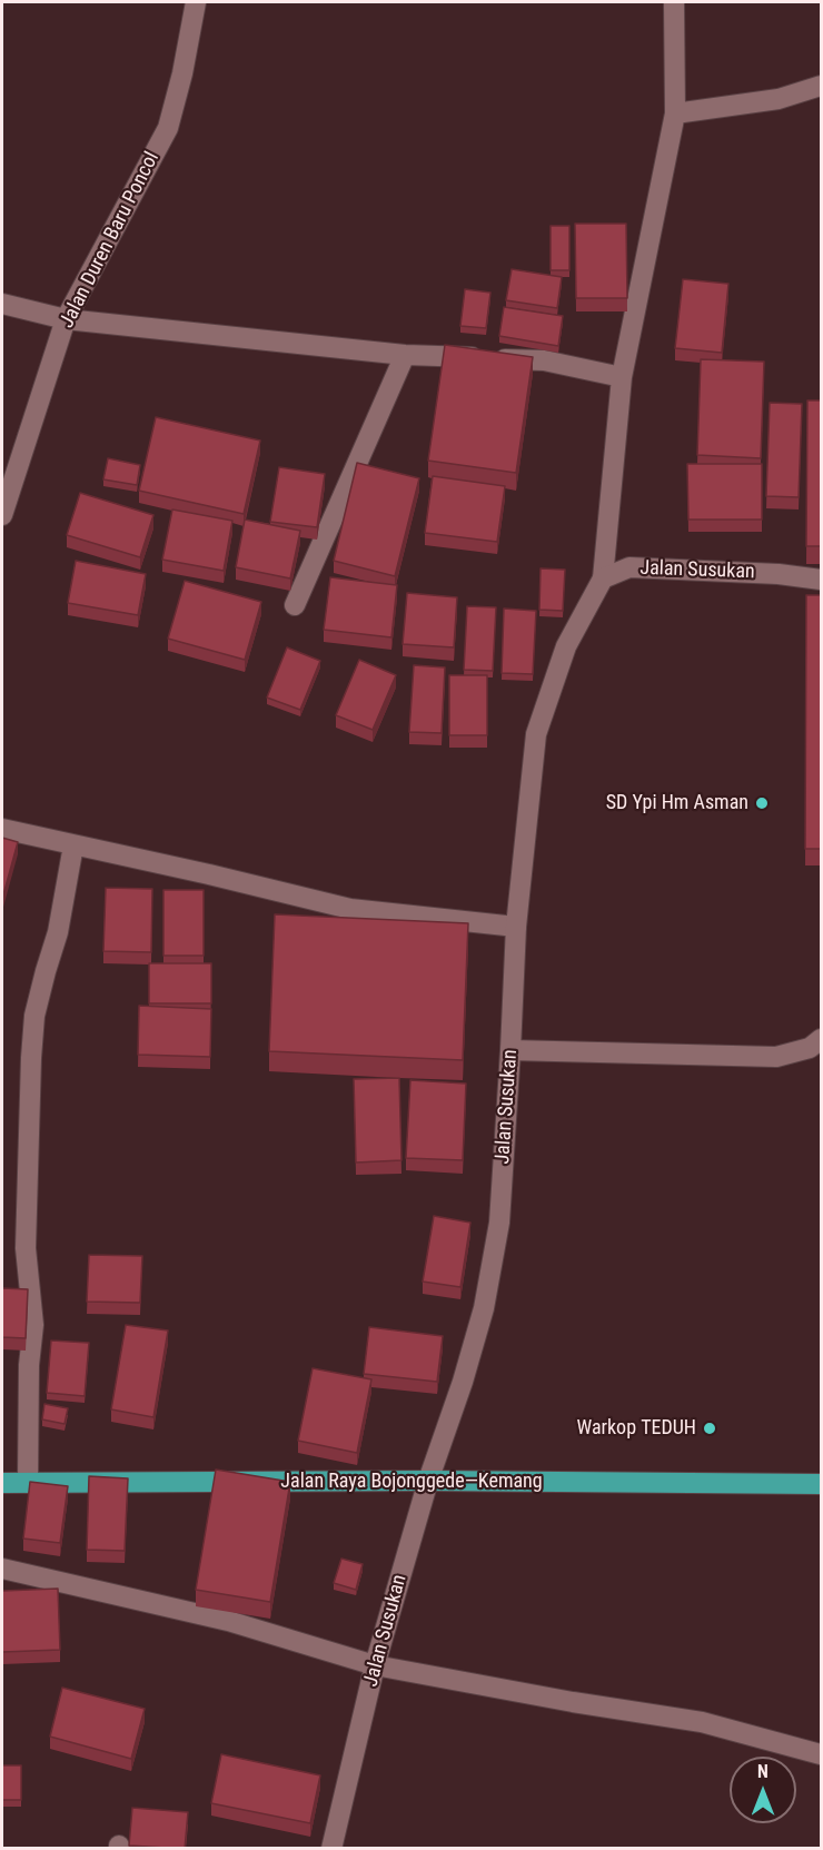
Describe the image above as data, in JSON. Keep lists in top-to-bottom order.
{
  "streets": {
    "highway": ["Jalan Raya Bojonggede—Kemang"],
    "street": ["Jalan Duren Baru Poncol", "Jalan Susukan"]
  },
  "crossings": [
    ["Jalan Susukan", "Jalan Raya Bojonggede—Kemang"]
  ],
  "places": ["SD Ypi Hm Asman", "Warkop TEDUH"],
  "north": "top"
}
